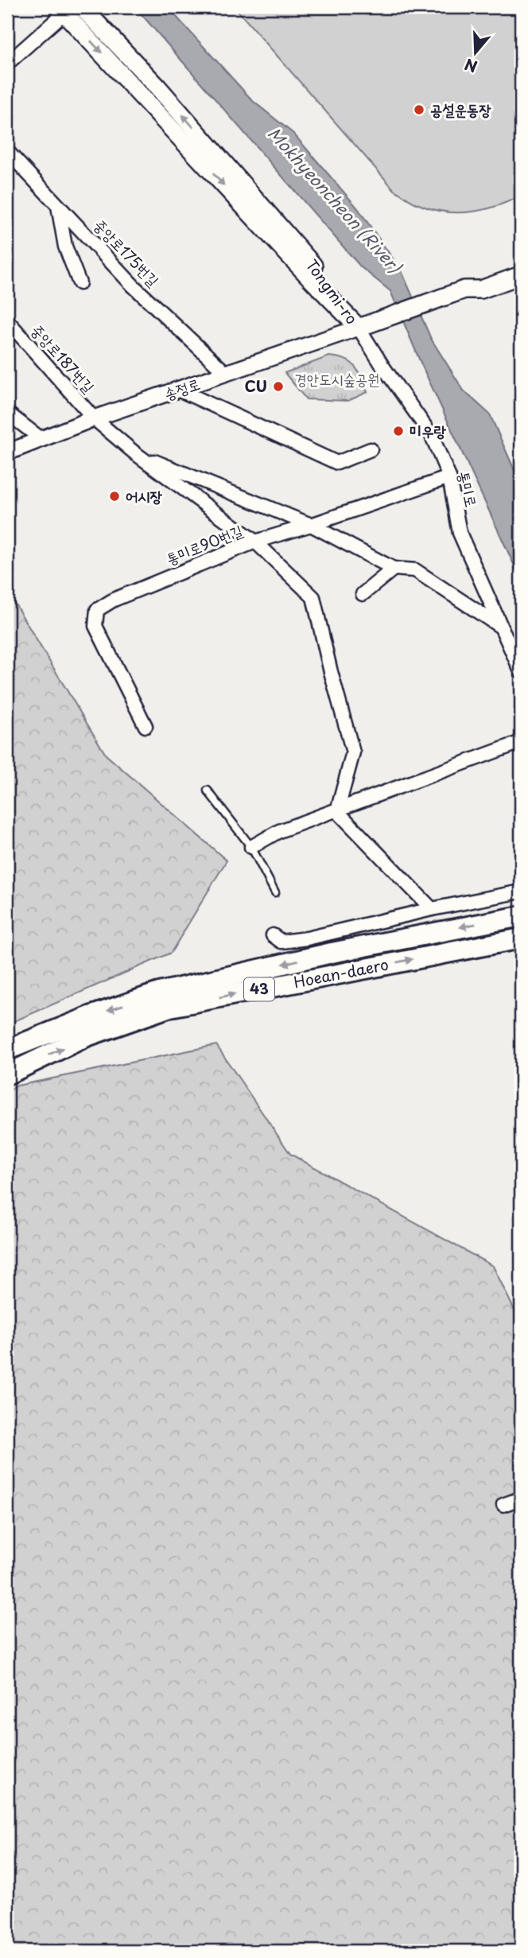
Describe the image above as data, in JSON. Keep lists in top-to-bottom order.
{
  "streets": {
    "main road": ["Tongmi-ro", "Hoean-daero", "43"],
    "street": [
      "중앙로175번길",
      "중앙로187번길",
      "송정로",
      "통미로",
      "통미로90번길"
    ]
  },
  "crossings": [
    ["중앙로175번길", "송정로"],
    ["Tongmi-ro", "송정로"],
    ["Tongmi-ro", "통미로"],
    ["중앙로187번길", "송정로"],
    ["송정로", "통미로"],
    ["통미로", "통미로90번길"]
  ],
  "water": ["Mokhyeoncheon (River)"],
  "parks": ["경안도시숲공원"],
  "places": [
    "공설운동장",
    "CU",
    "미우랑",
    "어시장"
  ],
  "north": "bottom"
}
